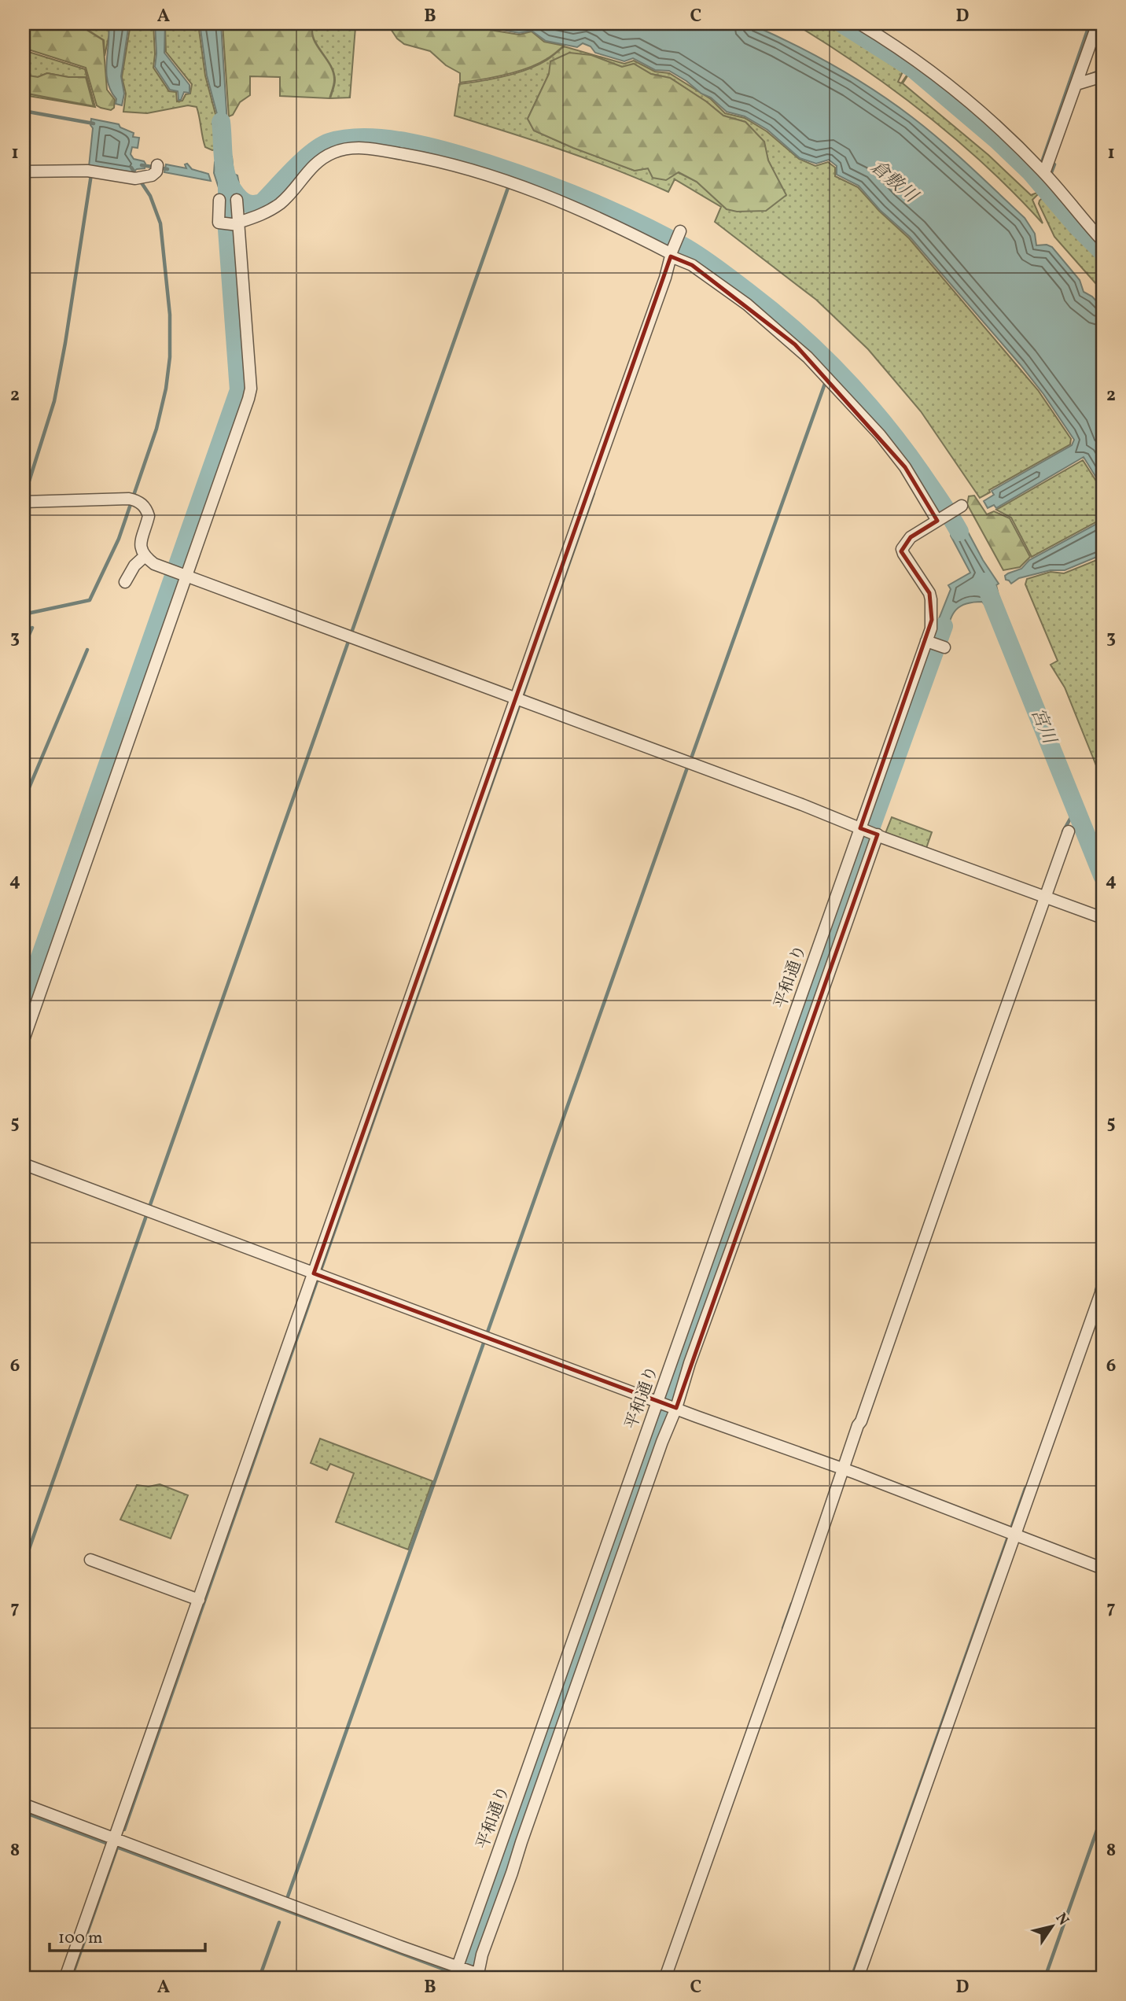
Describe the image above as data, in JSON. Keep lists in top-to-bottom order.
{
  "streets": {
    "street": ["平和通り"]
  },
  "water": ["倉敷川", "宮川"],
  "scale_bar": "100 m",
  "north": "top right",
  "grid": {
    "columns": [
      "A",
      "B",
      "C",
      "D"
    ],
    "rows": [
      "1",
      "2",
      "3",
      "4",
      "5",
      "6",
      "7",
      "8"
    ]
  }
}
